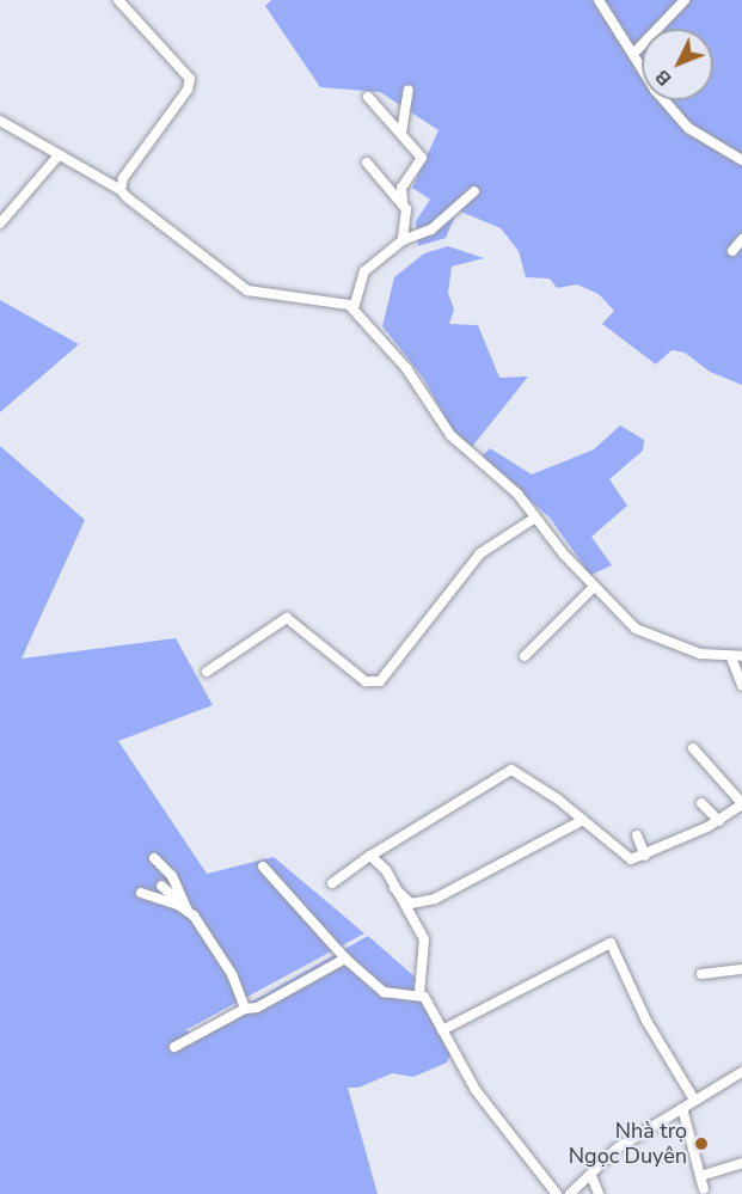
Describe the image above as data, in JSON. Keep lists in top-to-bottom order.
{
  "places": ["Nhà trọ Ngọc Duyên"],
  "north": "bottom left"
}
